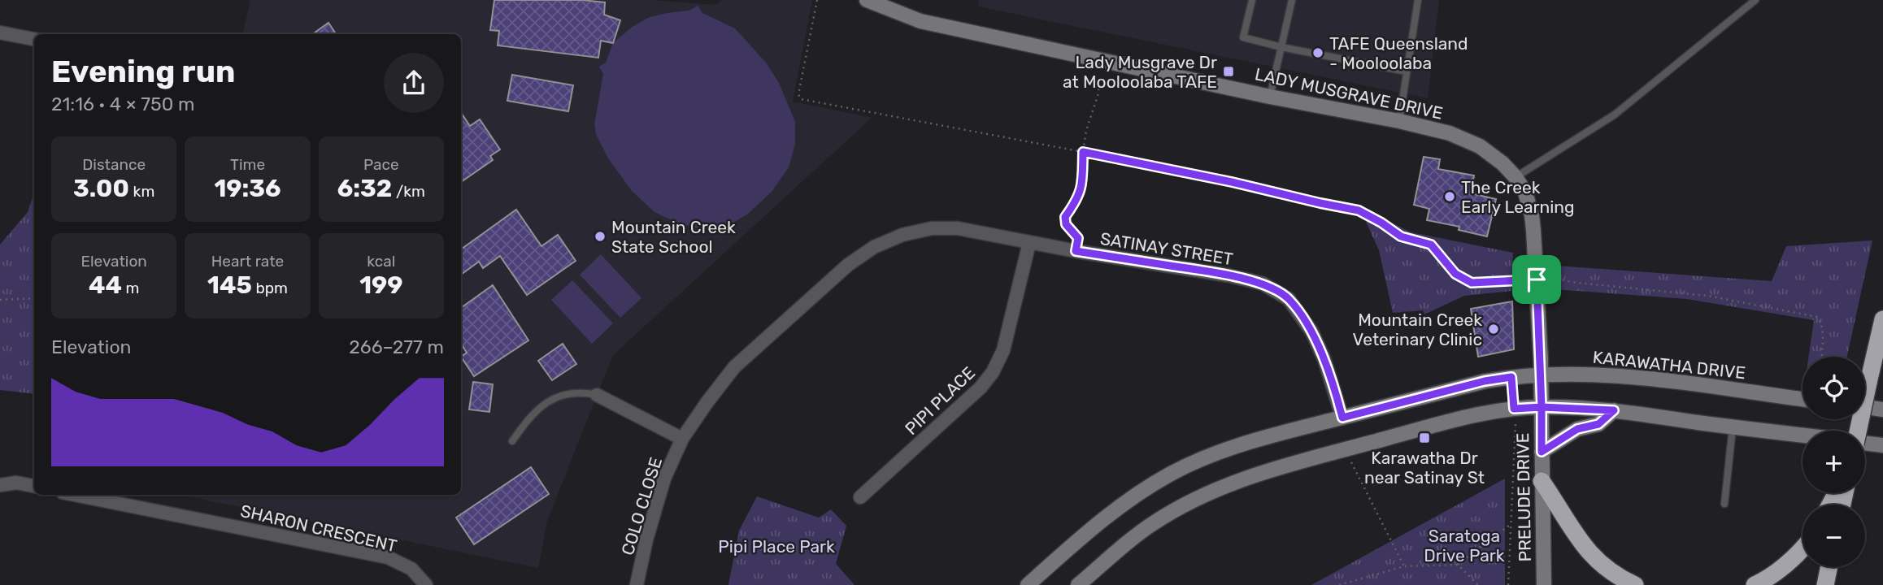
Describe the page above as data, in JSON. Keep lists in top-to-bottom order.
{
  "streets": {
    "main road": ["LADY MUSGRAVE DRIVE", "KARAWATHA DRIVE", "PRELUDE DRIVE"],
    "street": [
      "SATINAY STREET",
      "PIPI PLACE",
      "COLO CLOSE",
      "SHARON CRESCENT"
    ]
  },
  "crossings": [
    ["LADY MUSGRAVE DRIVE", "KARAWATHA DRIVE"],
    ["LADY MUSGRAVE DRIVE", "PRELUDE DRIVE"],
    ["SATINAY STREET", "KARAWATHA DRIVE"],
    ["SATINAY STREET", "PIPI PLACE"],
    ["SATINAY STREET", "COLO CLOSE"],
    ["KARAWATHA DRIVE", "PRELUDE DRIVE"]
  ],
  "parks": ["Saratoga Drive Park", "Pipi Place Park"],
  "places": {
    "other": [
      "TAFE Queensland - Mooloolaba",
      "The Creek Early Learning",
      "Mountain Creek State School",
      "Mountain Creek Veterinary Clinic"
    ],
    "transit": ["Lady Musgrave Dr at Mooloolaba TAFE", "Karawatha Dr near Satinay St"]
  },
  "page": {
    "heading": ["Evening run", "21:16 · 4 × 750 m"],
    "stats": [
      ["Distance", "3.00 km"],
      ["Time", "19:36"],
      ["Pace", "6:32 /km"],
      ["Elevation", "44 m"],
      ["Heart rate", "145 bpm"],
      ["kcal", "199"]
    ],
    "chart": ["Elevation", "266–277 m"],
    "map_buttons": ["+", "−"]
  }
}
